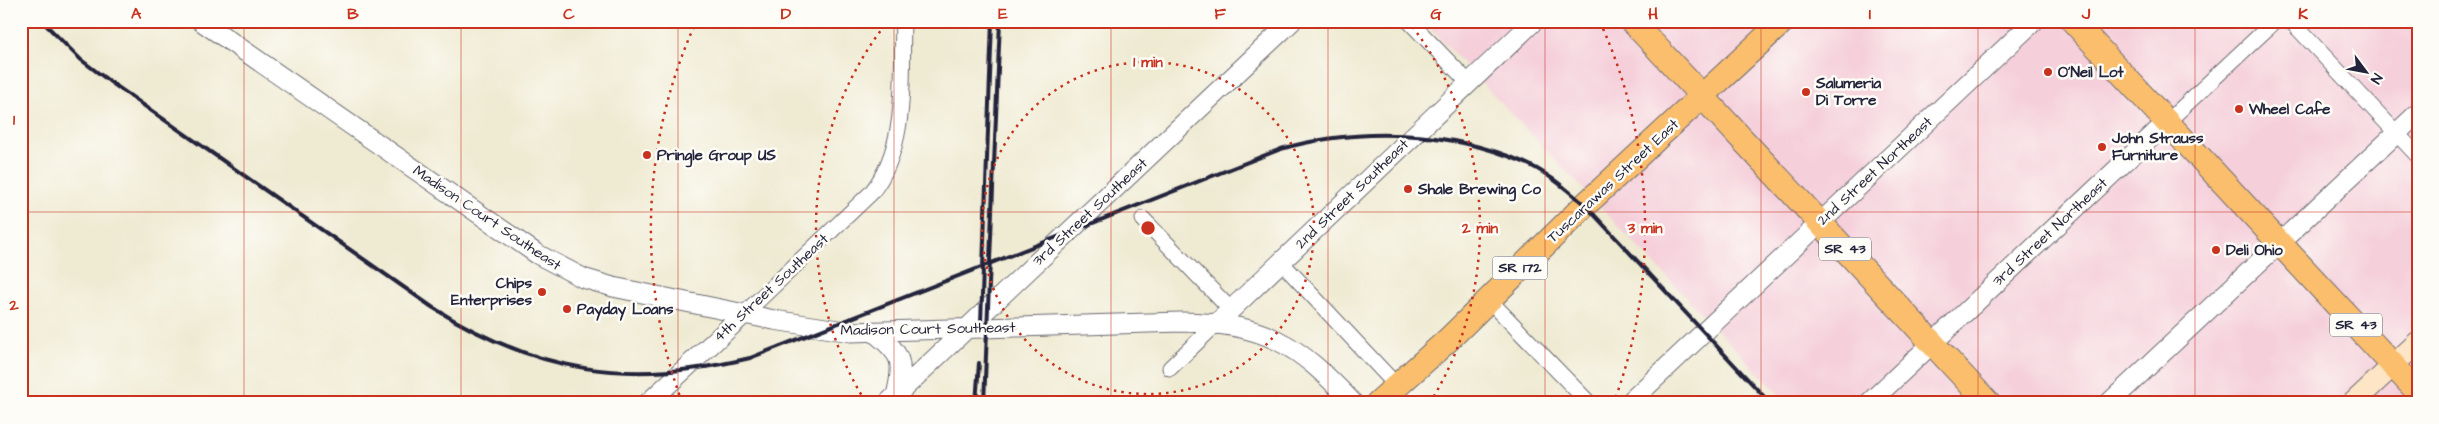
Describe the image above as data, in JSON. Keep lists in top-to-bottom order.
{
  "streets": {
    "main road": ["Tuscarawas Street East", "SR 43", "SR 172"],
    "street": [
      "2nd Street Northeast",
      "2nd Street Southeast",
      "3rd Street Southeast",
      "Madison Court Southeast",
      "3rd Street Northeast",
      "4th Street Southeast"
    ]
  },
  "crossings": [
    ["2nd Street Northeast", "SR 43"],
    ["Tuscarawas Street East", "SR 43"],
    ["2nd Street Southeast", "Madison Court Southeast"],
    ["3rd Street Southeast", "Madison Court Southeast"],
    ["Madison Court Southeast", "4th Street Southeast"],
    ["3rd Street Northeast", "SR 43"]
  ],
  "places": [
    "O'Neil Lot",
    "Salumeria Di Torre",
    "Wheel Cafe",
    "John Strauss Furniture",
    "Pringle Group US",
    "Shale Brewing Co",
    "Deli Ohio",
    "Chips Enterprises",
    "Payday Loans"
  ],
  "north": "bottom right",
  "grid": {
    "columns": [
      "A",
      "B",
      "C",
      "D",
      "E",
      "F",
      "G",
      "H",
      "I",
      "J",
      "K"
    ],
    "rows": ["1", "2"]
  },
  "rings": ["1 min", "2 min", "3 min"]
}
